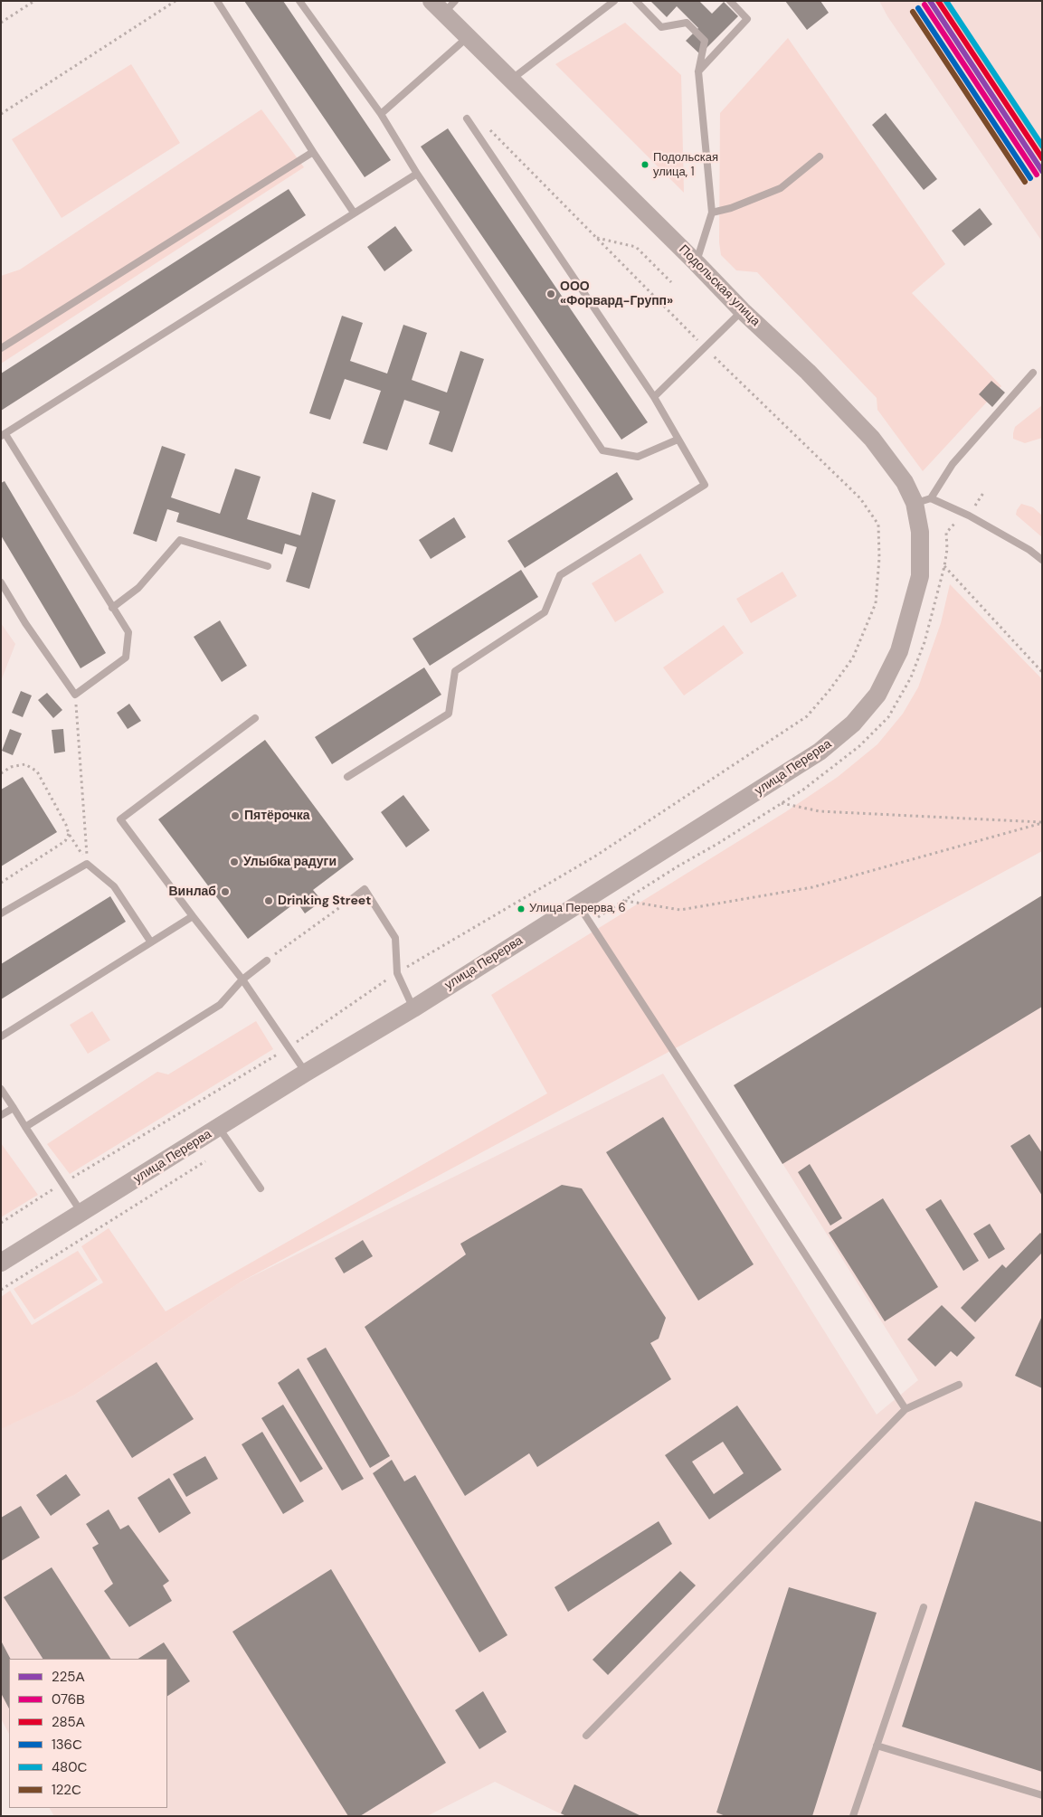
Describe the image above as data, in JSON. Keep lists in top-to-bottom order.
{
  "streets": {
    "street": ["Подольская улица", "улица Перерва"]
  },
  "crossings": [
    ["Подольская улица", "улица Перерва"]
  ],
  "places": [
    "Подольская улица, 1",
    "ООО «Форвард-Групп»",
    "Пятёрочка",
    "Улыбка радуги",
    "Винлаб",
    "Drinking Street",
    "Улица Перерва, 6"
  ],
  "lines": [
    "transit line 225А",
    "transit line 285А",
    "transit line 480С",
    "transit line 076В",
    "transit line 136С",
    "transit line 122С"
  ],
  "legend": [
    "225А",
    "076В",
    "285А",
    "136С",
    "480С",
    "122С"
  ]
}
